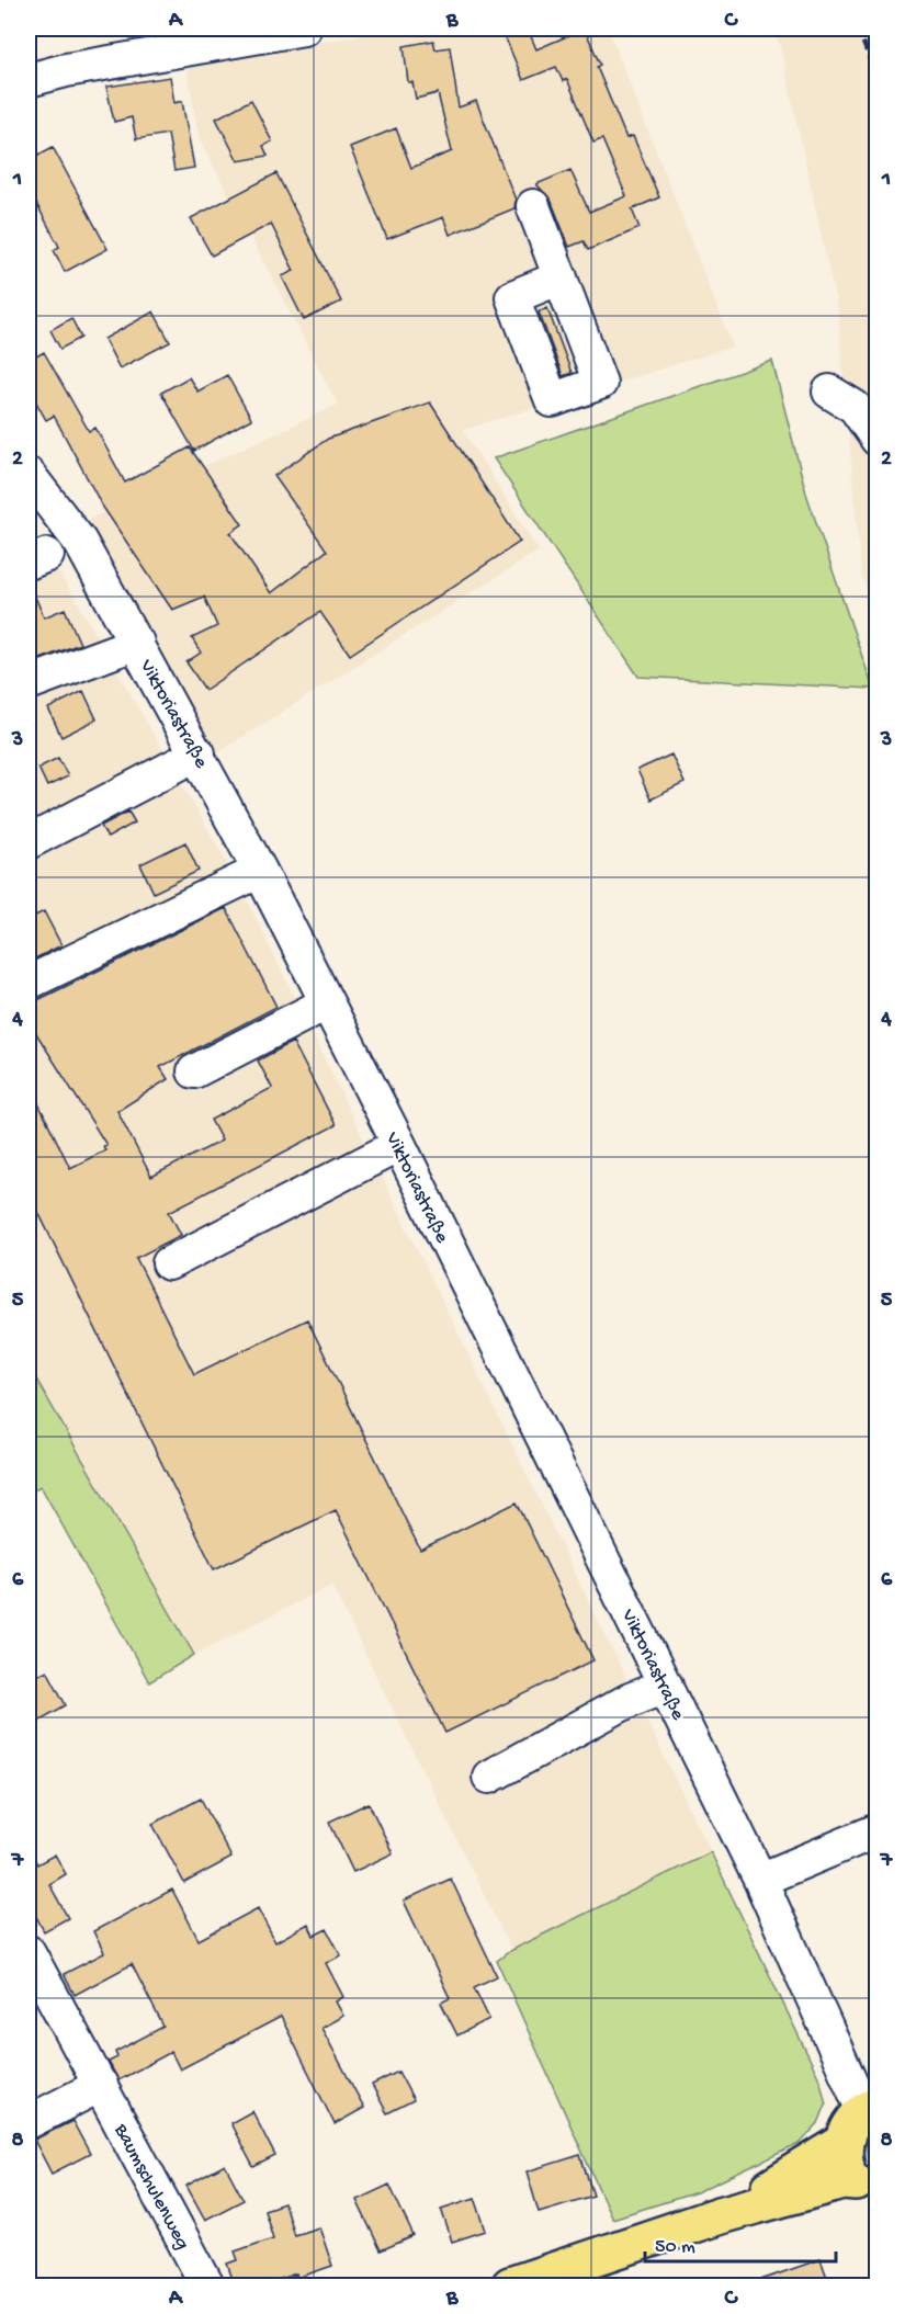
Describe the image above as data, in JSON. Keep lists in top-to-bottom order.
{
  "streets": {
    "street": ["Viktoriastraße", "Baumschulenweg"]
  },
  "scale_bar": "50 m",
  "grid": {
    "columns": ["A", "B", "C"],
    "rows": [
      "1",
      "2",
      "3",
      "4",
      "5",
      "6",
      "7",
      "8"
    ]
  }
}
